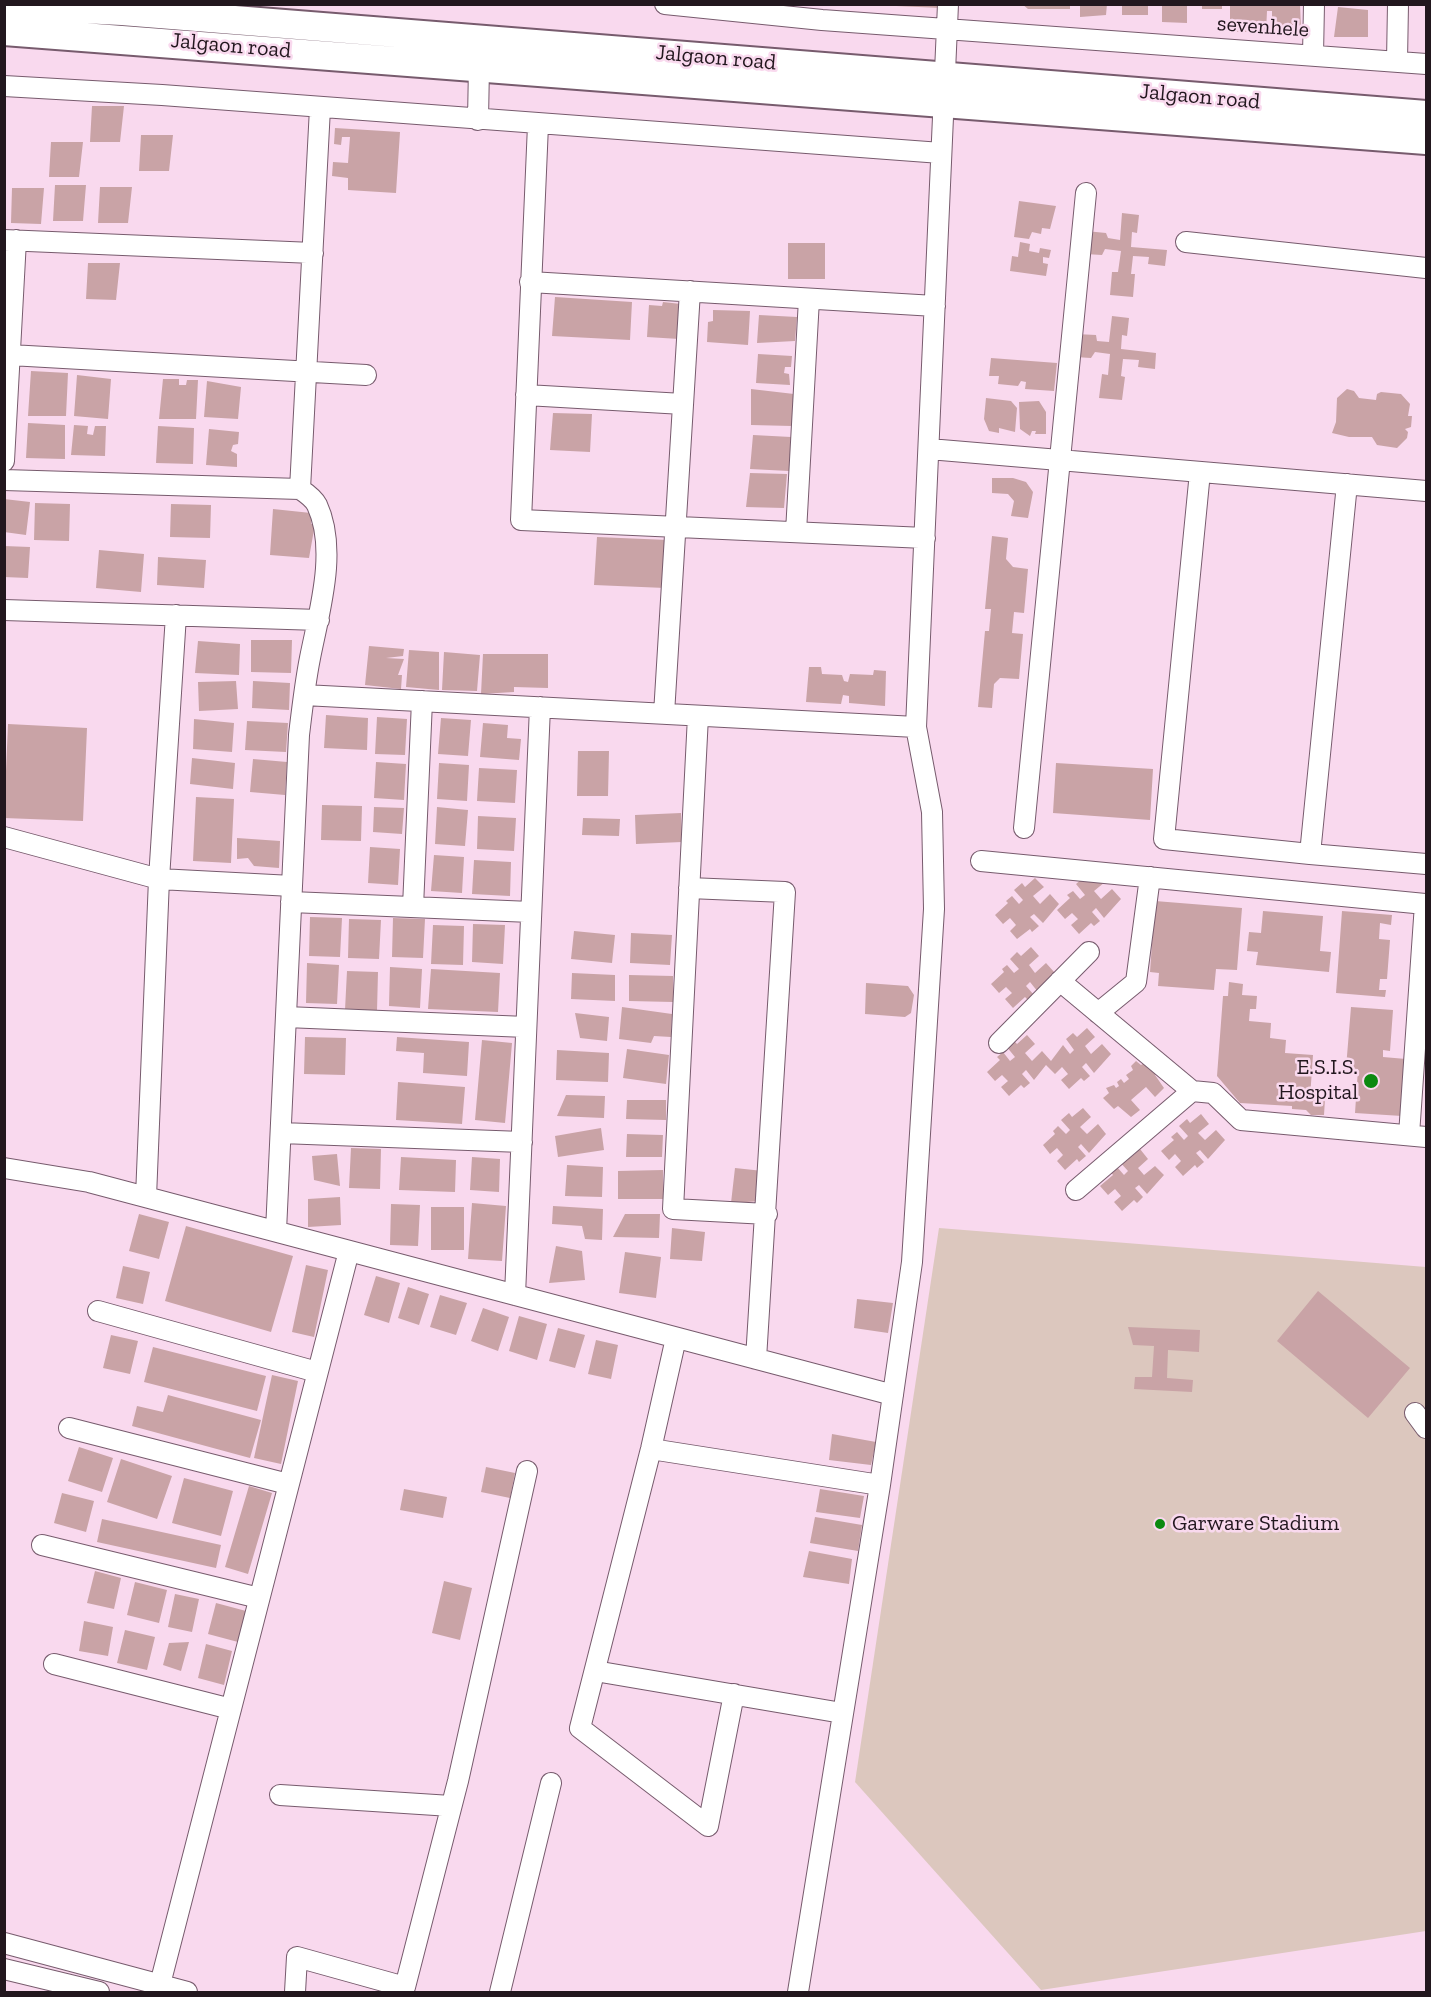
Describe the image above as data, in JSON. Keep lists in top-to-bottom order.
{
  "streets": {
    "highway": ["Jalgaon road"],
    "street": ["sevenhele"]
  },
  "places": ["E.S.I.S. Hospital", "Garware Stadium"]
}
